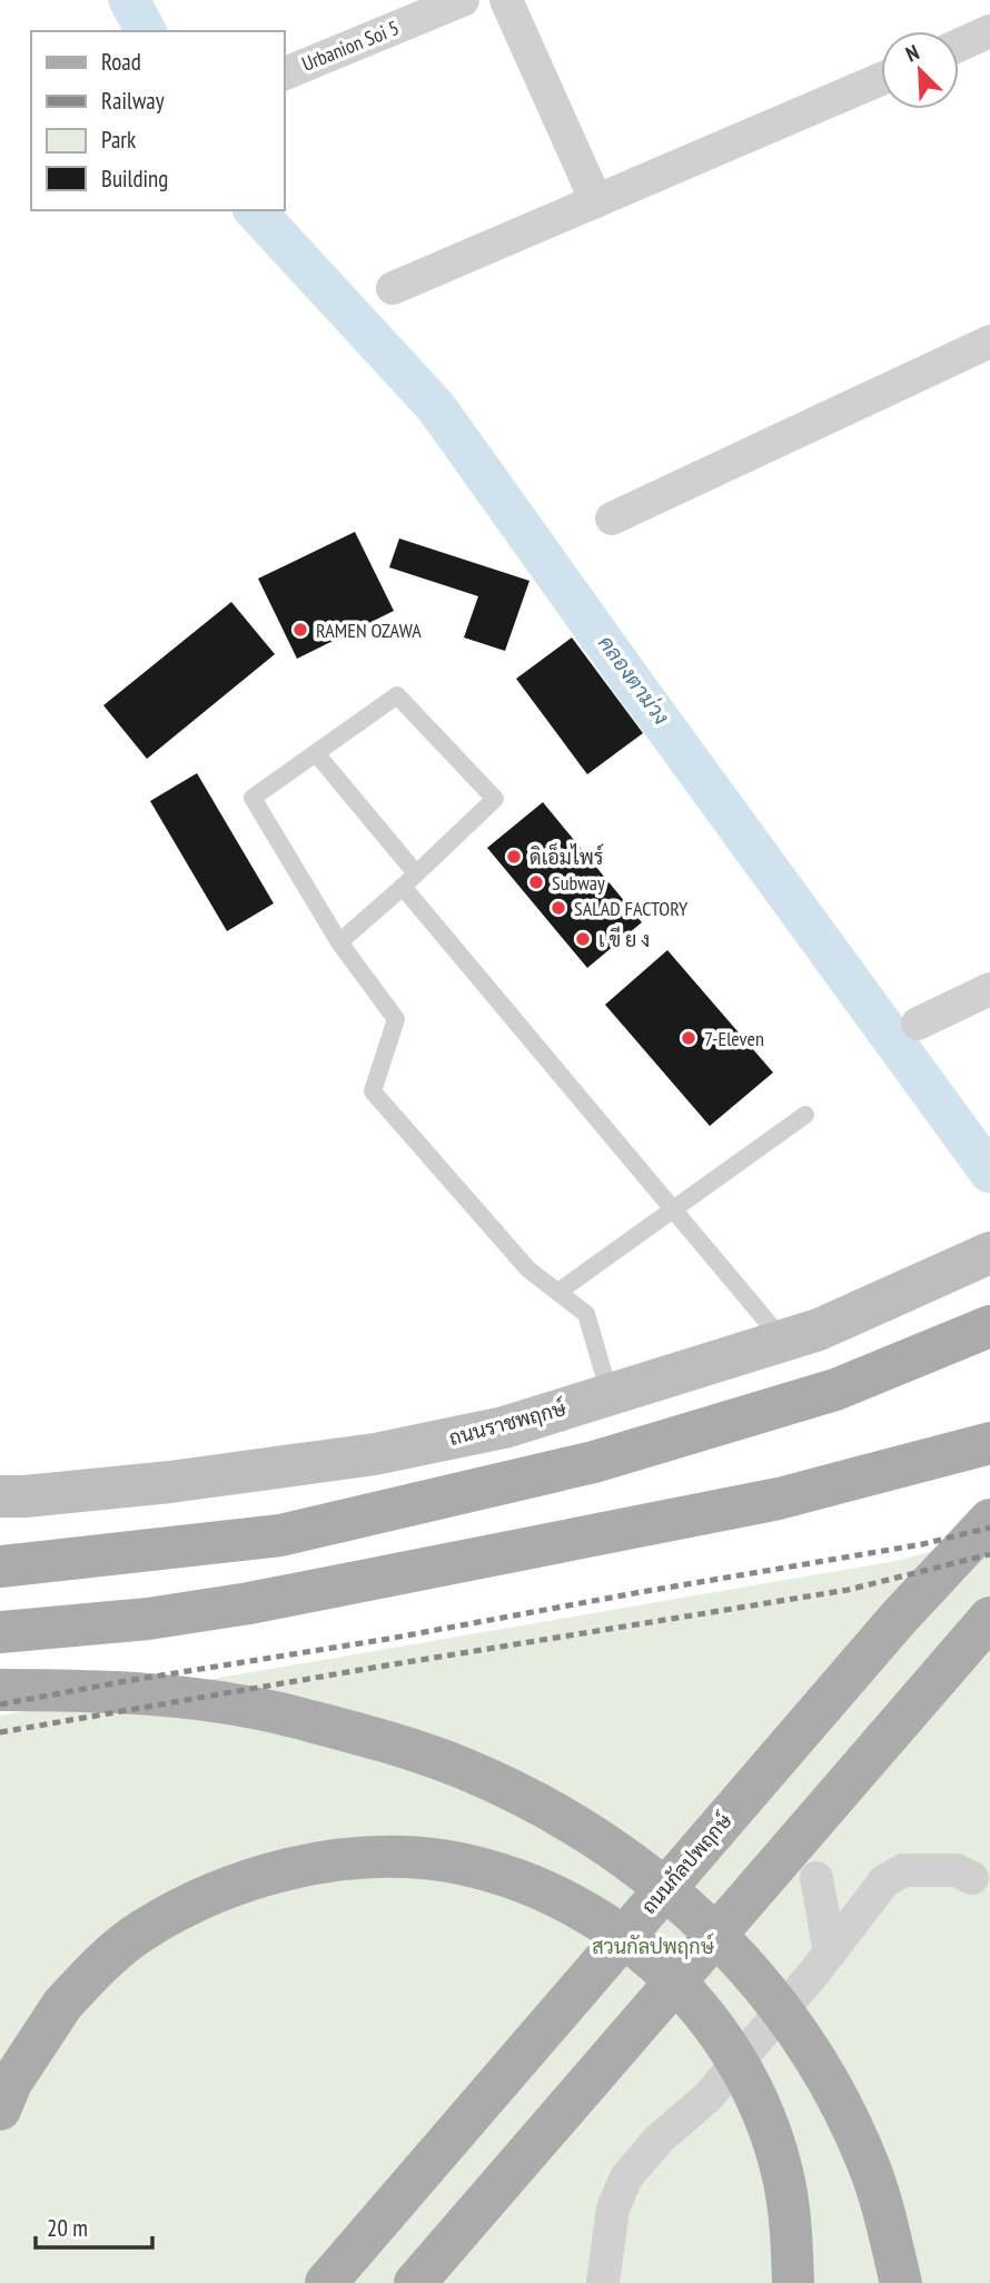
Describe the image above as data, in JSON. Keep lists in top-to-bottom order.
{
  "streets": {
    "main road": ["ถนนราชพฤกษ์", "ถนนกัลปพฤกษ์"],
    "street": ["Urbanion Soi 5"]
  },
  "water": ["คลองตาม่วง"],
  "parks": ["สวนกัลปพฤกษ์"],
  "places": [
    "RAMEN OZAWA",
    "ดิเอ็มไพร์",
    "Subway",
    "SALAD FACTORY",
    "เ ขี ย ง",
    "7-Eleven"
  ],
  "legend": [
    "Road",
    "Railway",
    "Park",
    "Building"
  ],
  "scale_bar": "20 m",
  "north": "top left"
}
